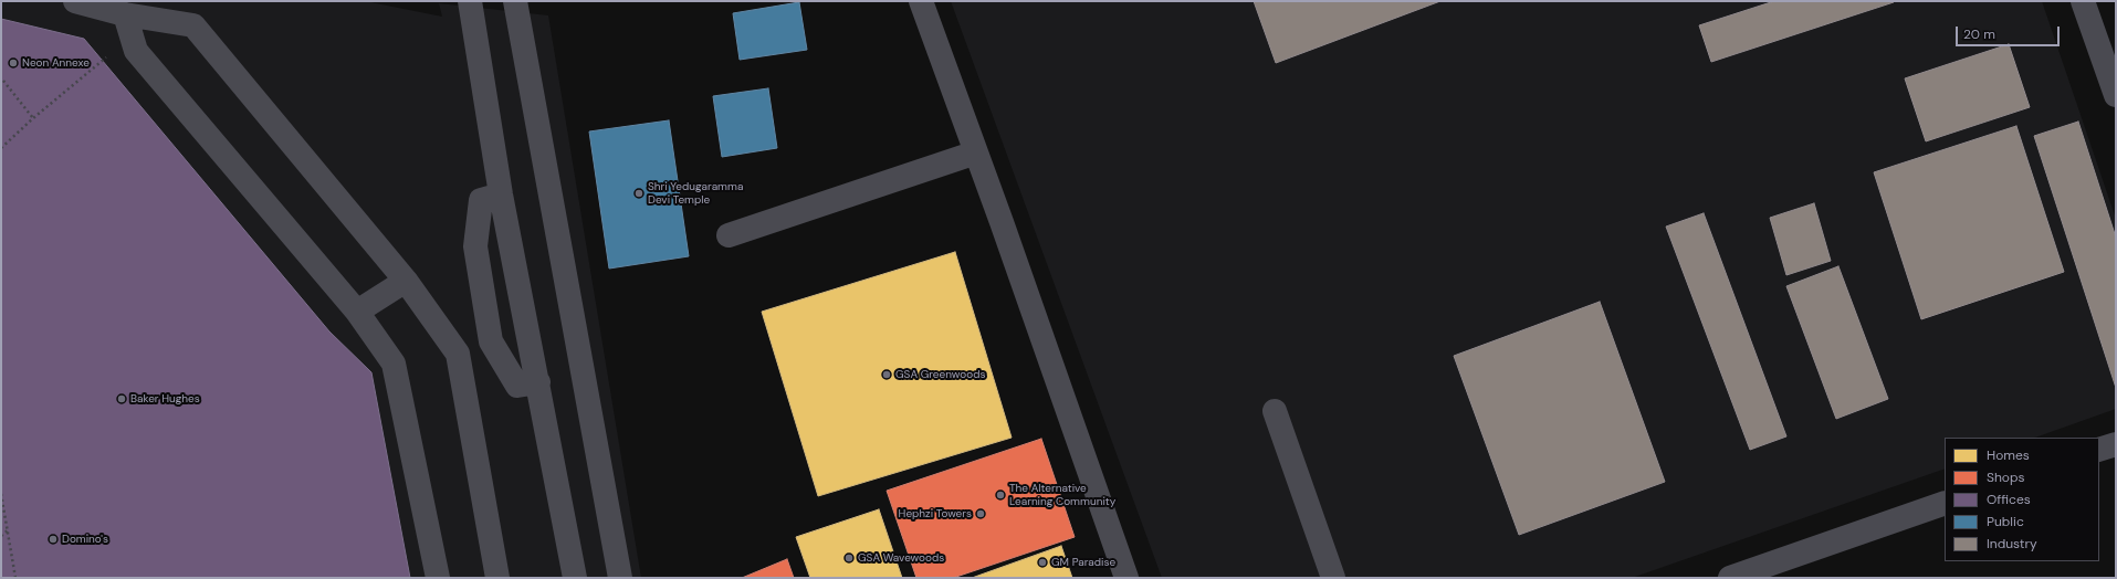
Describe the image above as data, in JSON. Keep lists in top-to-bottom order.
{
  "places": [
    "Neon Annexe",
    "Shri Yedugaramma Devi Temple",
    "GSA Greenwoods",
    "Baker Hughes",
    "The Alternative Learning Community",
    "Hephzi Towers",
    "Domino's",
    "GSA Wavewoods",
    "GM Paradise"
  ],
  "legend": [
    "Homes",
    "Shops",
    "Offices",
    "Public",
    "Industry"
  ],
  "scale_bar": "20 m"
}
